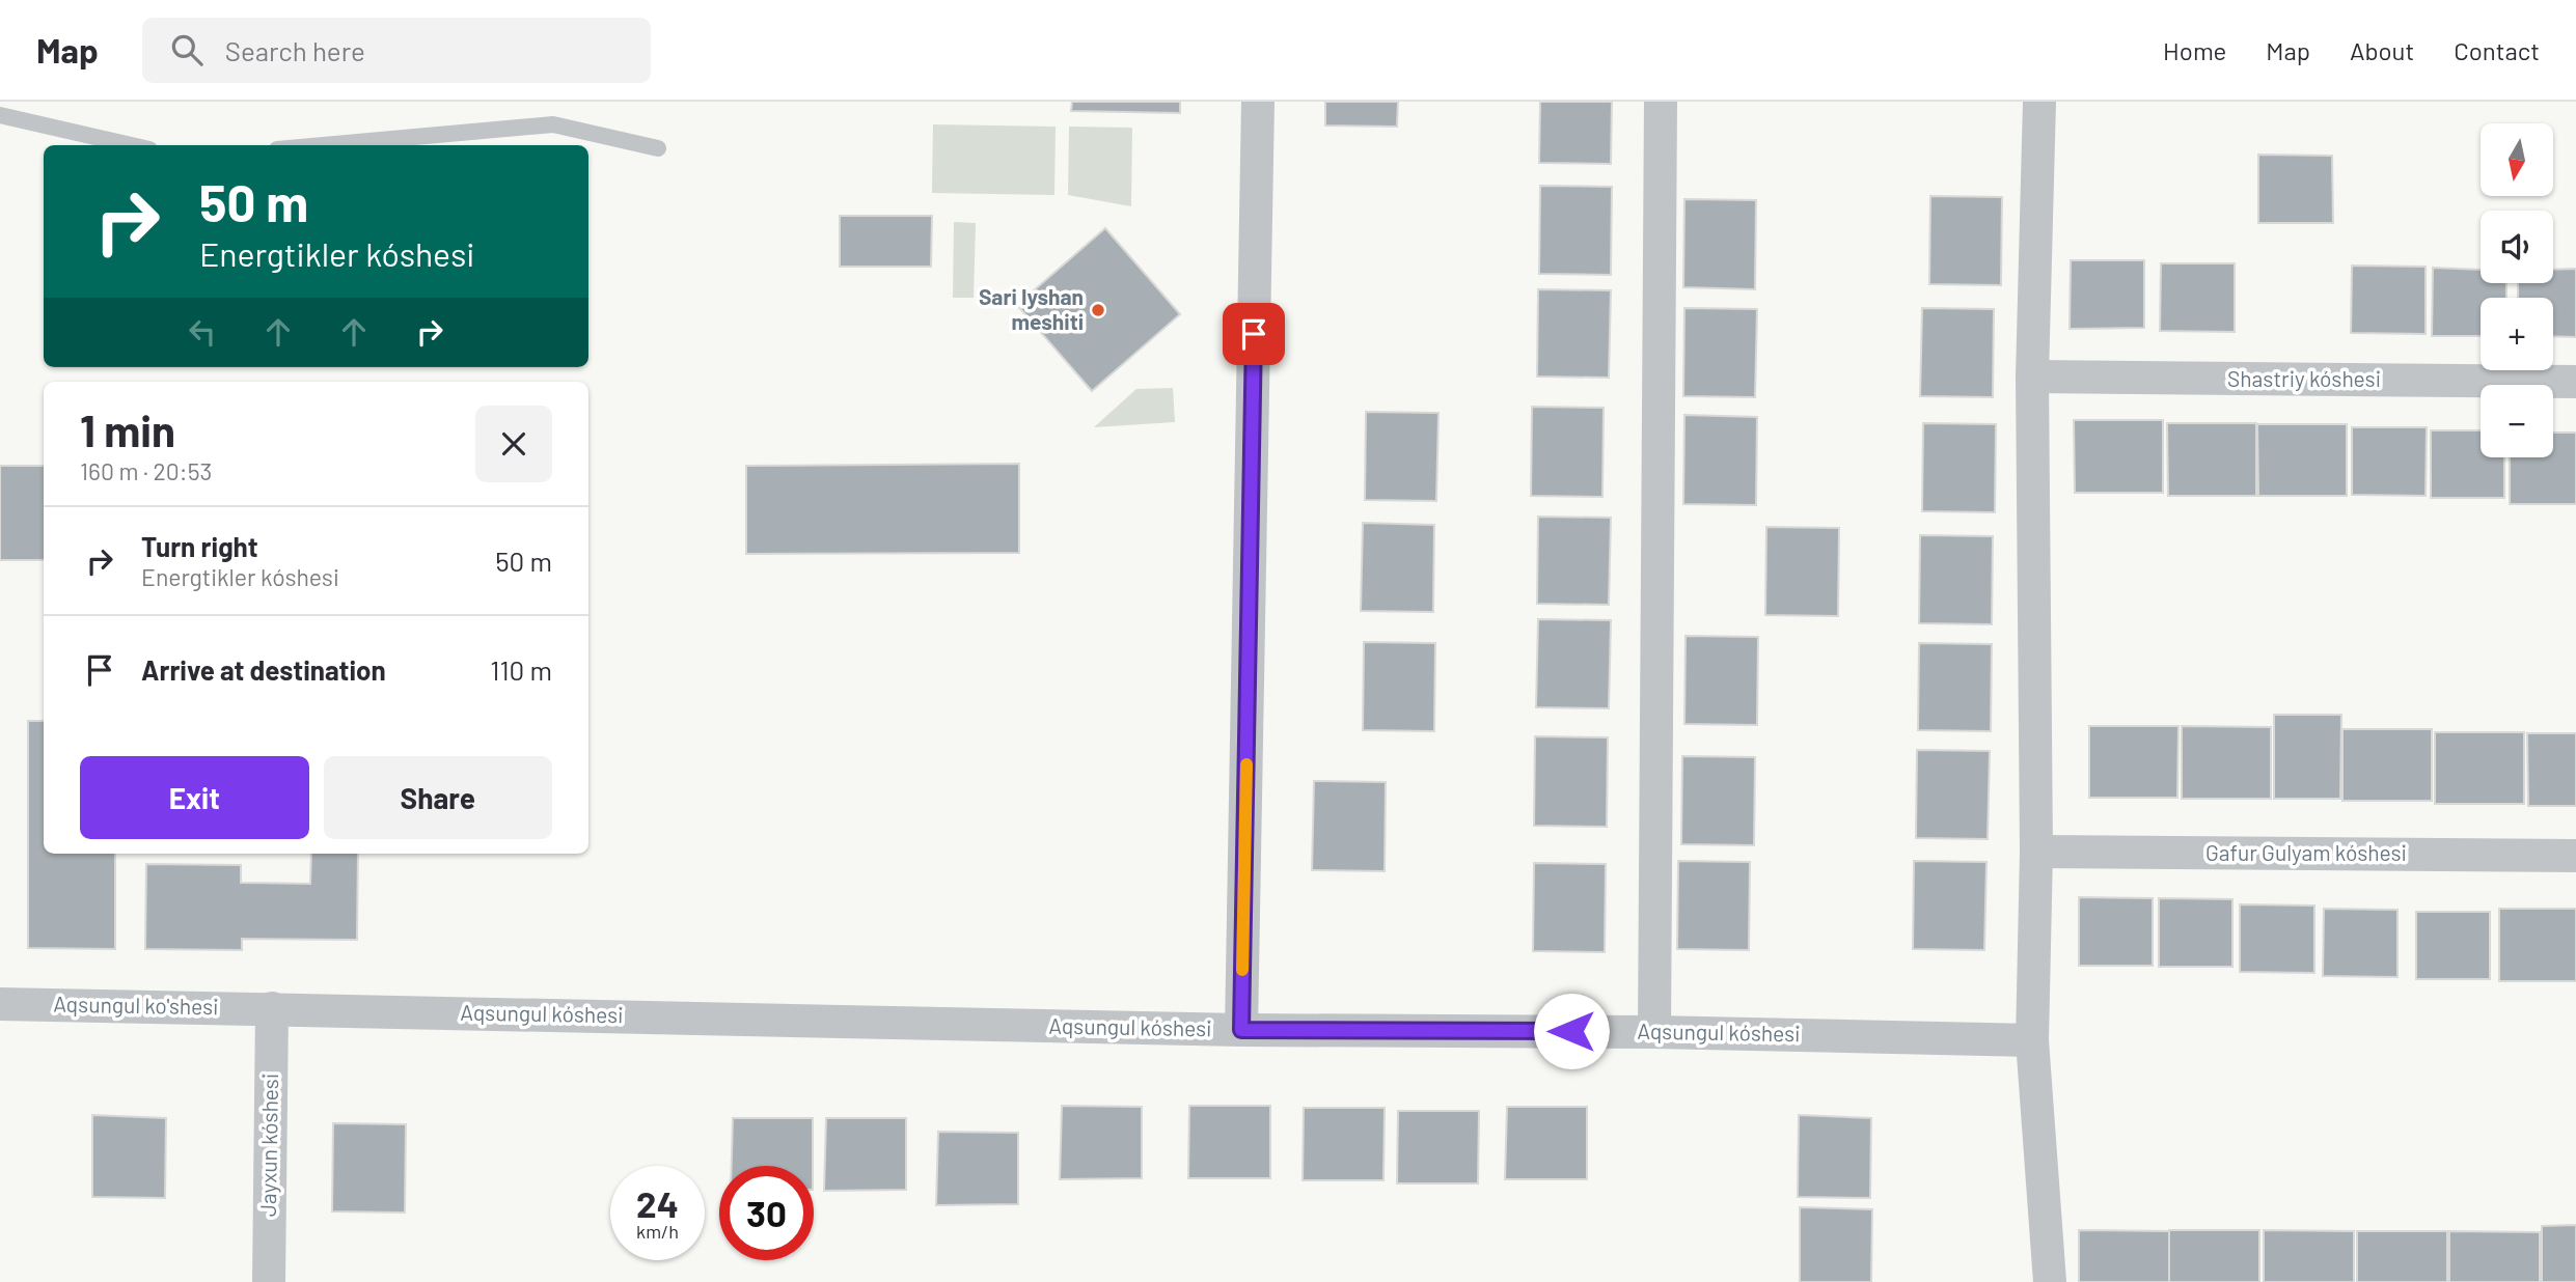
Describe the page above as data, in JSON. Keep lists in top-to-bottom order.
{
  "streets": {
    "street": [
      "Shastriy kóshesi",
      "Gafur Gulyam kóshesi",
      "Aqsungul ko'shesi",
      "Aqsungul kóshesi",
      "Jayxun kóshesi"
    ]
  },
  "crossings": [
    ["Aqsungul ko'shesi", "Aqsungul kóshesi"],
    ["Aqsungul ko'shesi", "Jayxun kóshesi"],
    ["Aqsungul kóshesi", "Jayxun kóshesi"]
  ],
  "places": ["Sari Iyshan meshiti"],
  "north": "bottom",
  "page": {
    "header": "Map",
    "search": "Search here",
    "nav": [
      "Home",
      "Map",
      "About",
      "Contact"
    ],
    "map_buttons": ["+", "−"],
    "turn": ["50 m", "Energtikler kóshesi"],
    "heading": ["1 min", "160 m · 20:53"],
    "list": [
      {
        "name": "Turn right",
        "note": "Energtikler kóshesi",
        "value": "50 m"
      },
      {
        "name": "Arrive at destination",
        "value": "110 m"
      }
    ],
    "buttons": ["Exit", "Share"],
    "speed": "24 km/h",
    "limit": "30"
  }
}
